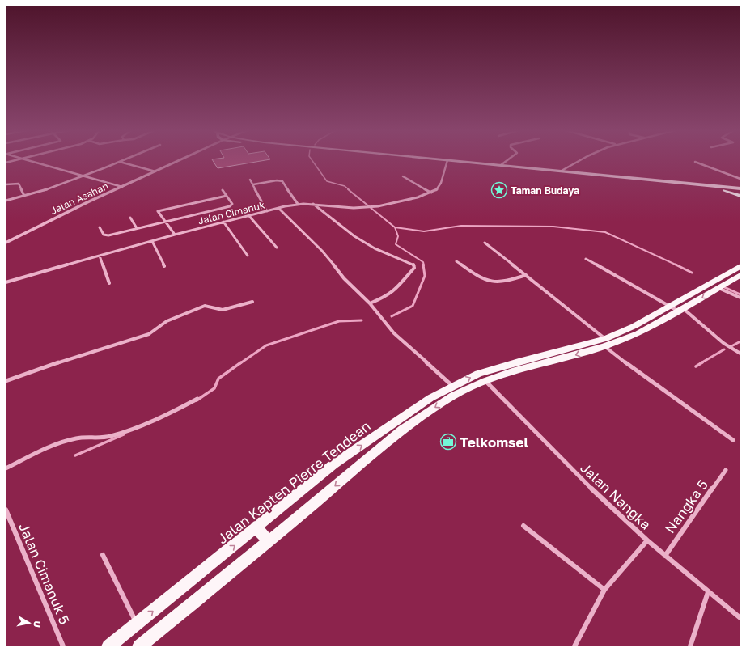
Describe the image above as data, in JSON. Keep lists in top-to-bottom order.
{
  "streets": {
    "main road": ["Jalan Kapten Pierre Tendean"],
    "street": [
      "Jalan Asahan",
      "Jalan Cimanuk",
      "Jalan Nangka",
      "Nangka 5",
      "Jalan Cimanuk 5"
    ]
  },
  "crossings": [
    ["Jalan Kapten Pierre Tendean", "Jalan Nangka"],
    ["Jalan Nangka", "Nangka 5"]
  ],
  "places": {
    "place": ["Taman Budaya"],
    "office": ["Telkomsel"]
  },
  "north": "right"
}
